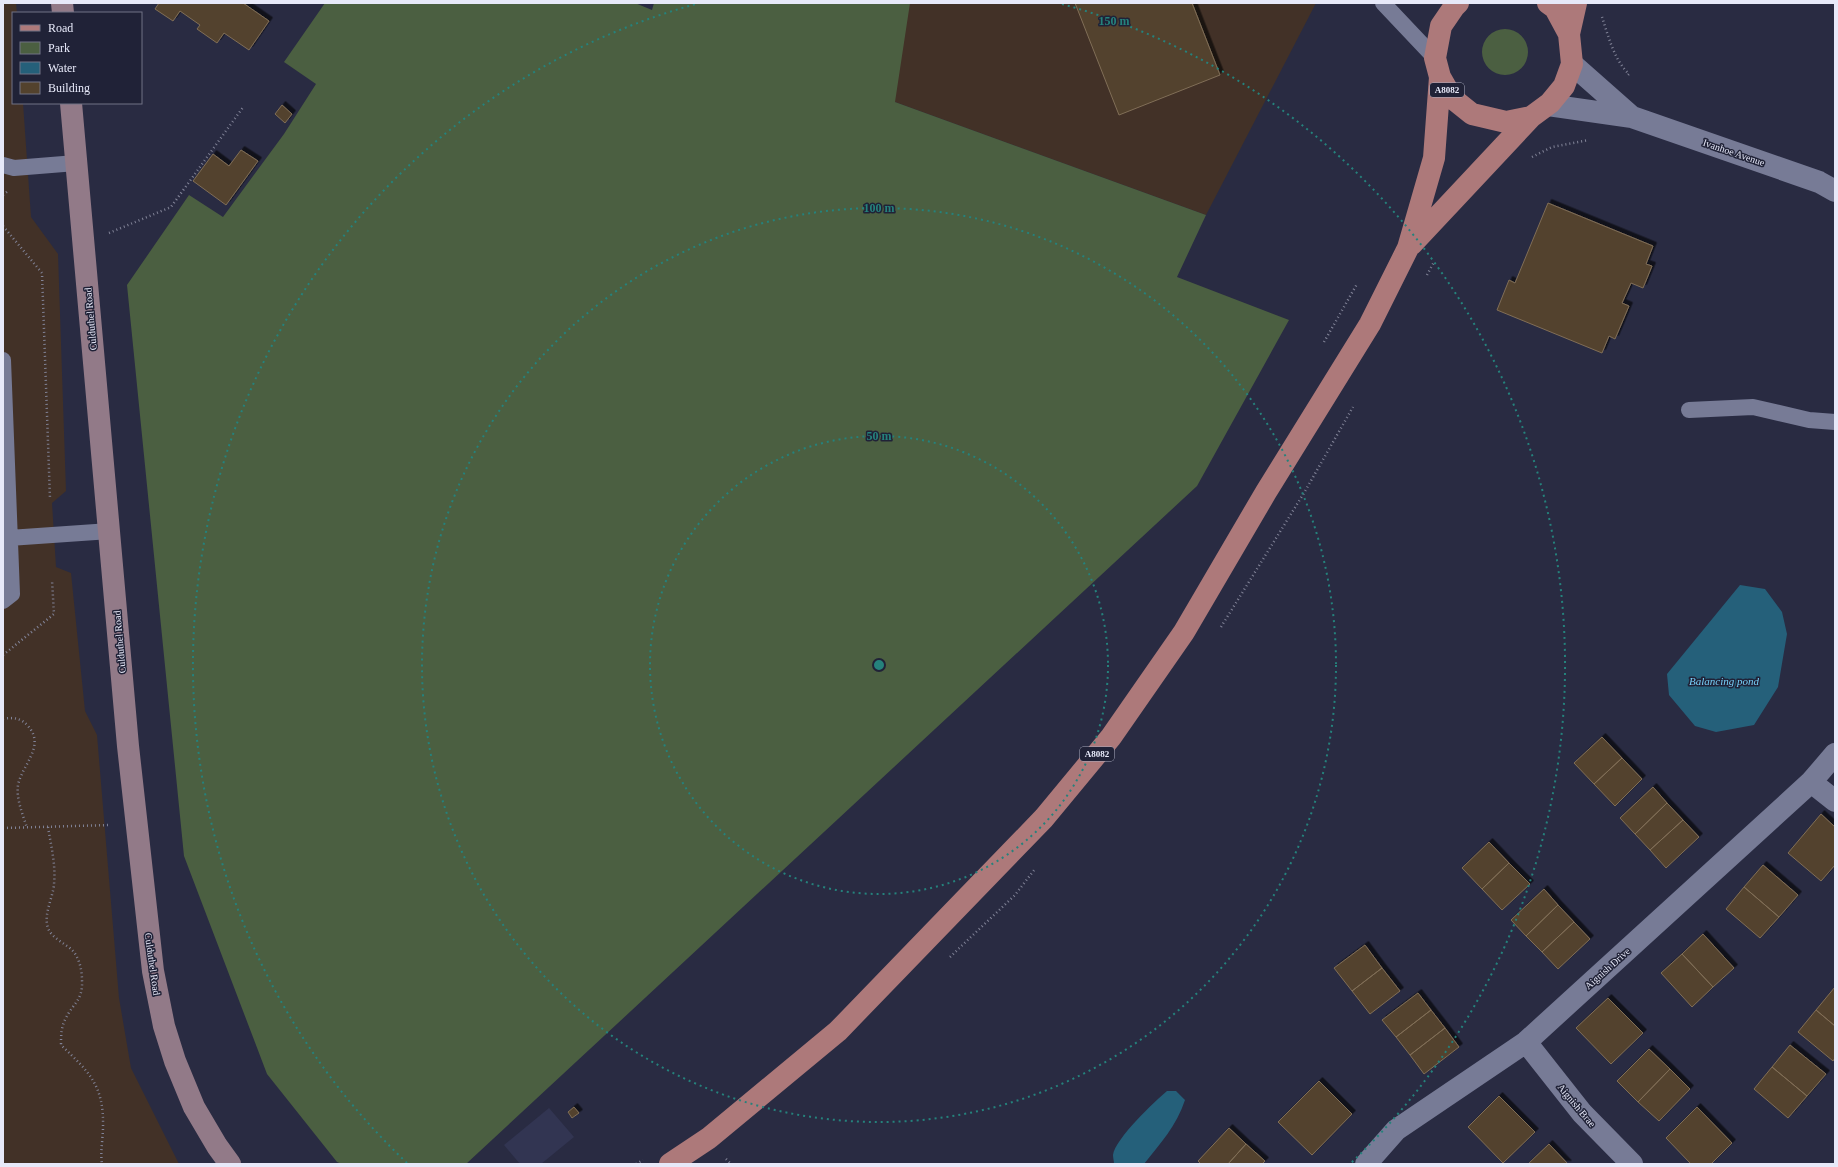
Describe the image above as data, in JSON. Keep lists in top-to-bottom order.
{
  "streets": {
    "main road": ["A8082", "Culduthel Road"],
    "street": ["Ivanhoe Avenue", "Aignish Drive", "Aignish Brae"]
  },
  "crossings": [
    ["A8082", "Ivanhoe Avenue"],
    ["Aignish Drive", "Aignish Brae"]
  ],
  "water": ["Balancing pond"],
  "legend": [
    "Road",
    "Park",
    "Water",
    "Building"
  ],
  "rings": ["150 m", "100 m", "50 m"]
}
